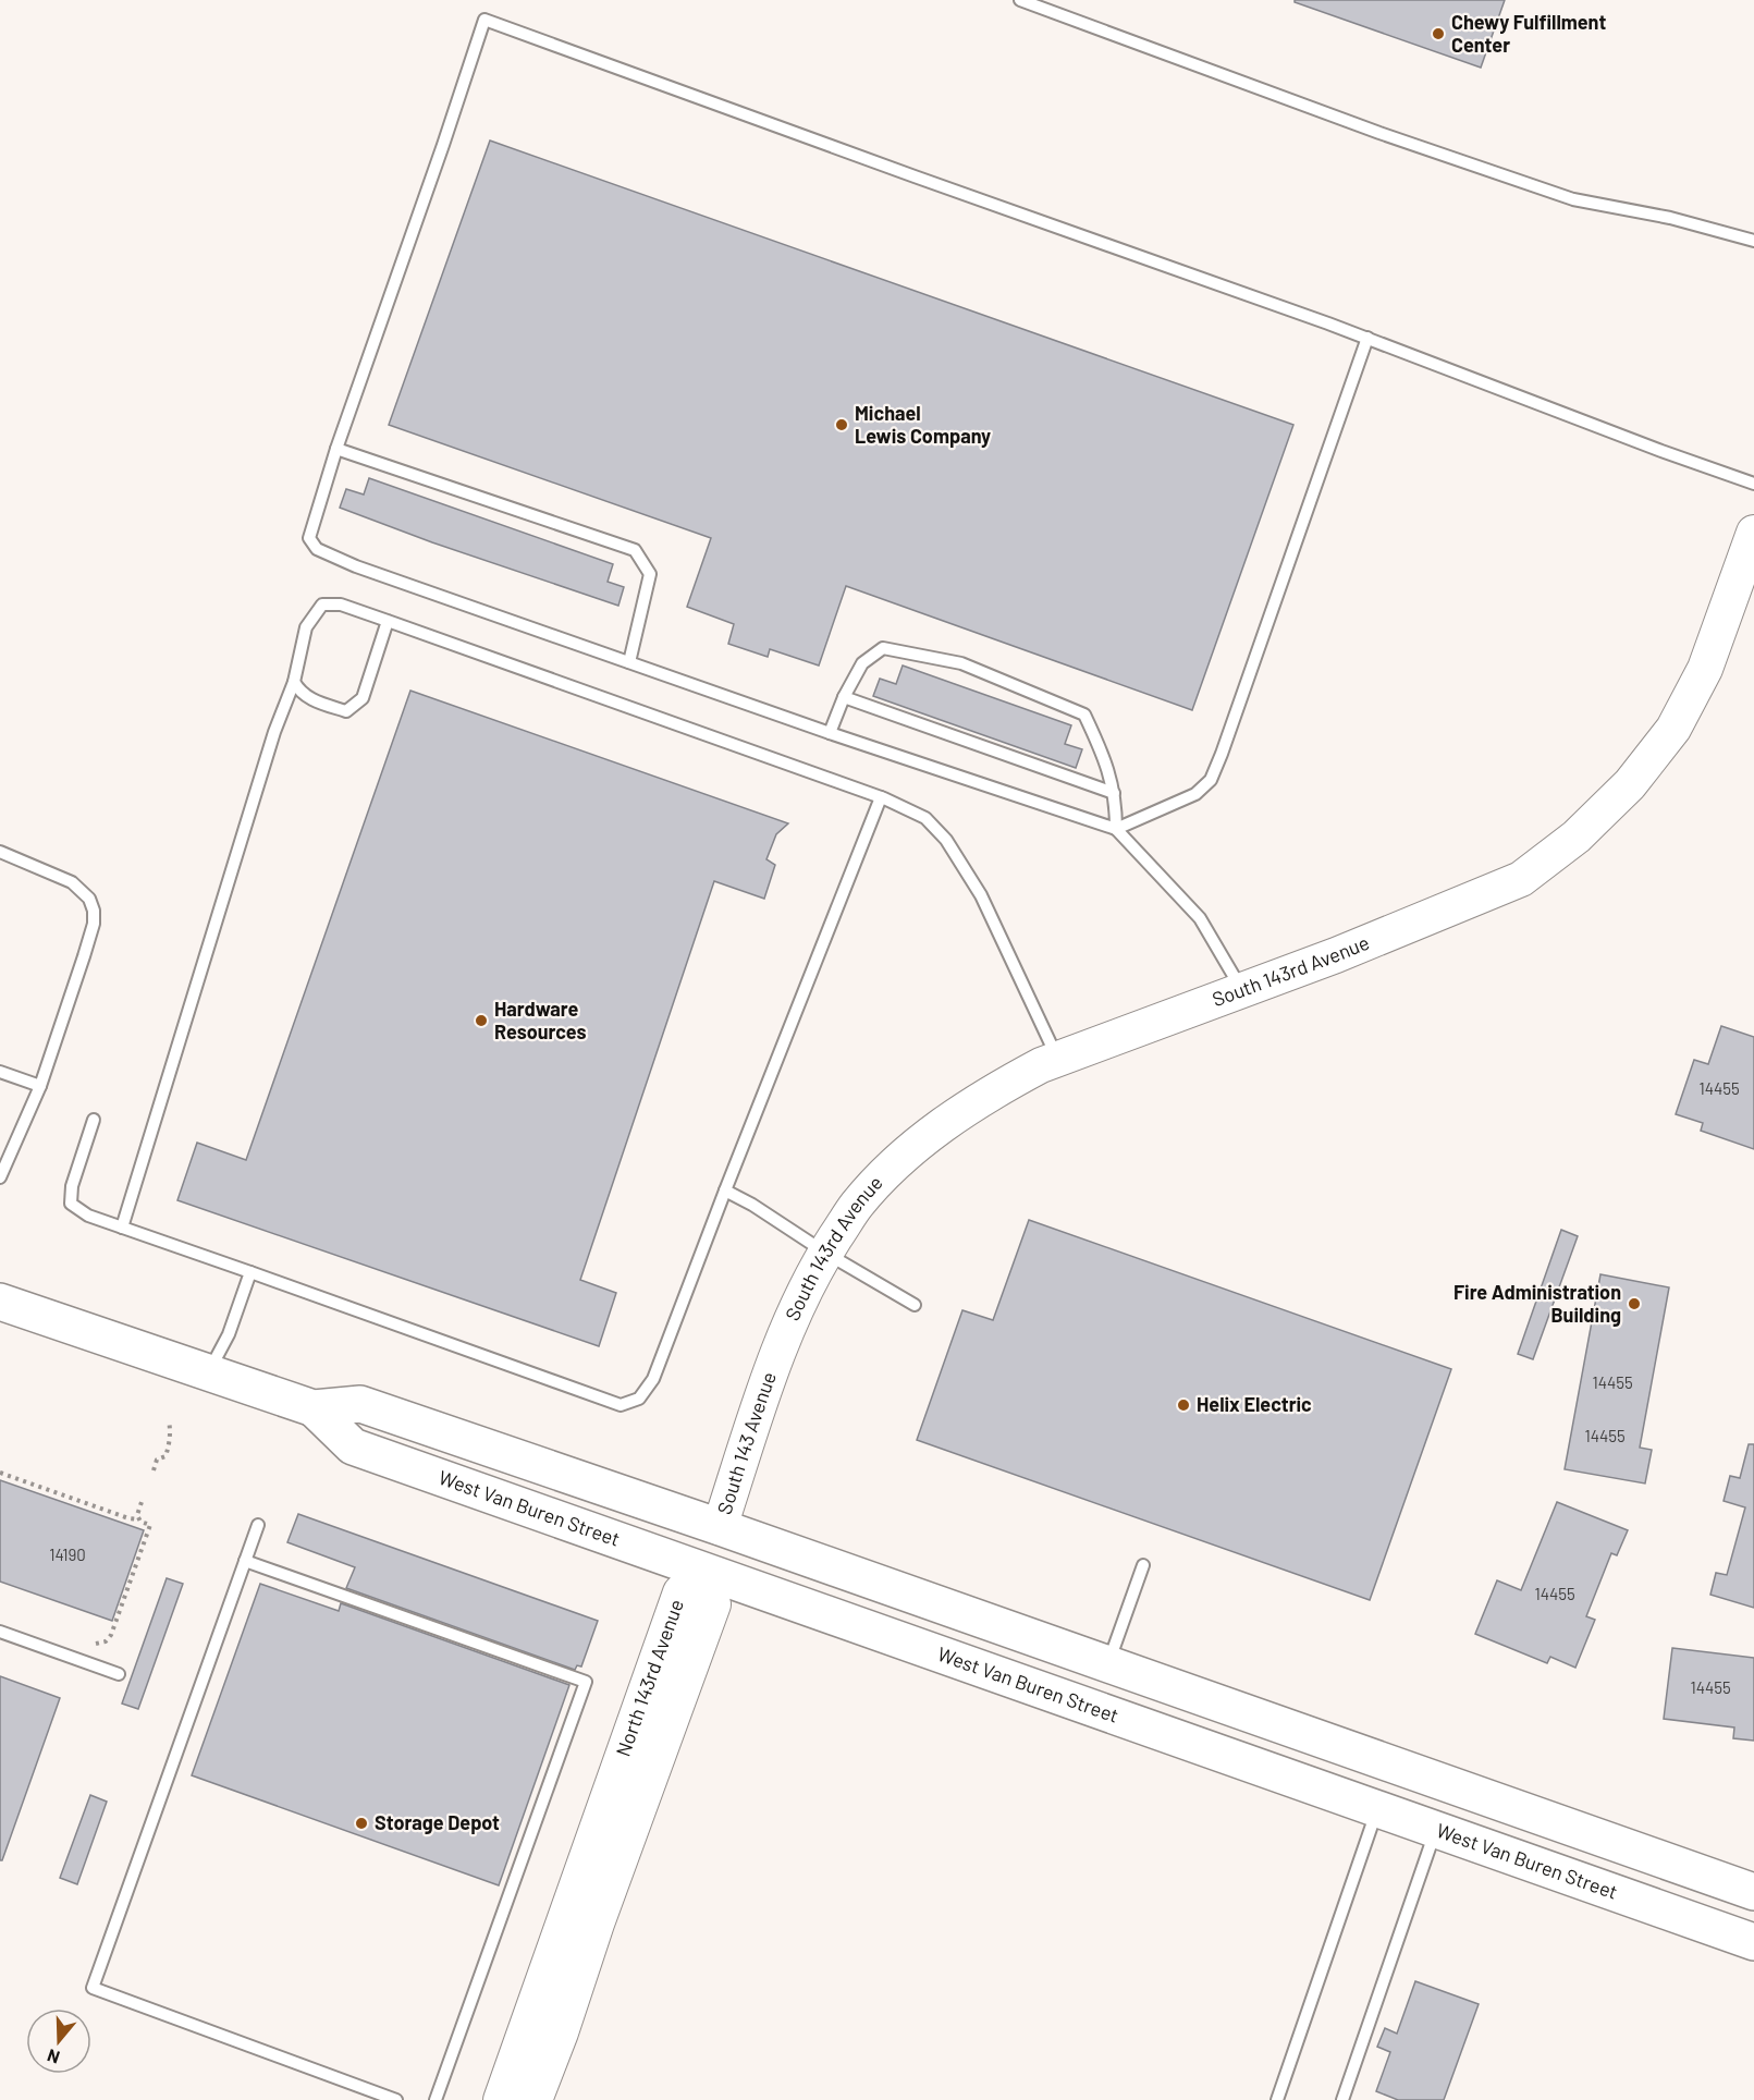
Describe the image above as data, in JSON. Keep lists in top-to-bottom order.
{
  "streets": {
    "main road": ["West Van Buren Street"],
    "street": ["South 143rd Avenue", "South 143 Avenue", "North 143rd Avenue"]
  },
  "crossings": [
    ["South 143rd Avenue", "South 143 Avenue"],
    ["South 143 Avenue", "West Van Buren Street"],
    ["West Van Buren Street", "North 143rd Avenue"]
  ],
  "places": [
    "Chewy Fulfillment Center",
    "Michael Lewis Company",
    "Hardware Resources",
    "Fire Administration Building",
    "Helix Electric",
    "Storage Depot"
  ],
  "house_numbers": [
    "14455",
    "14455",
    "14455",
    "14190",
    "14455",
    "14455"
  ],
  "north": "bottom"
}
